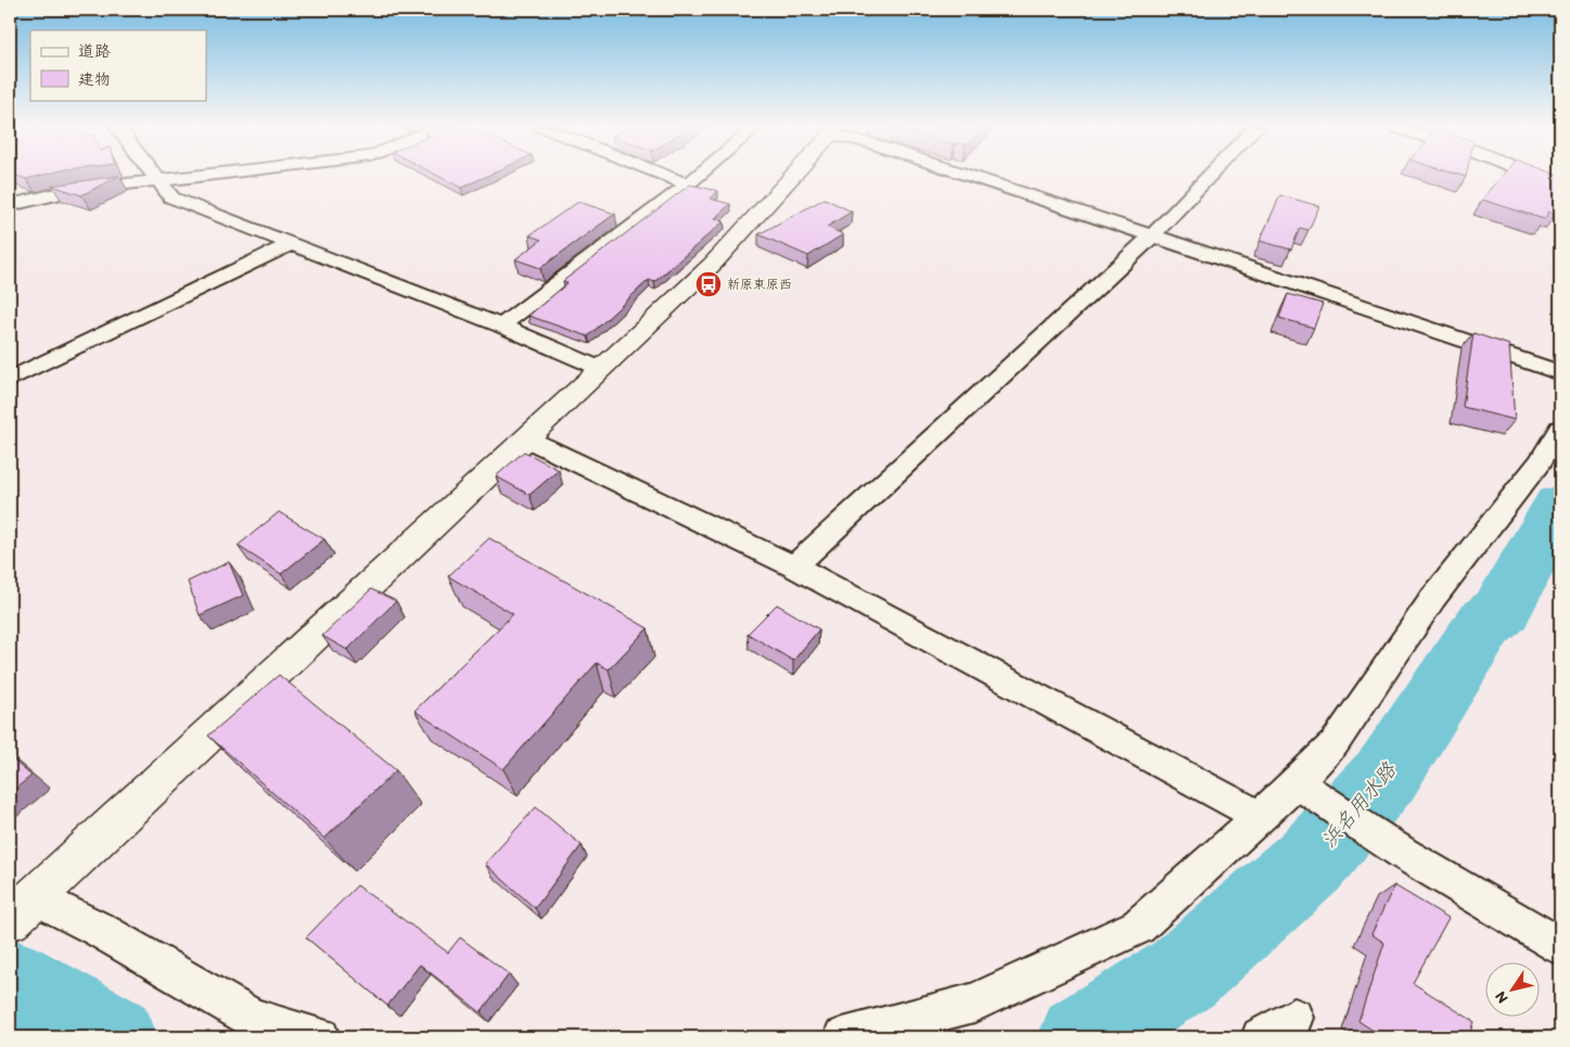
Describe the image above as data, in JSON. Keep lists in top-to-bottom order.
{
  "water": ["浜名用水路"],
  "places": {
    "bus stop": ["新原東原西"]
  },
  "legend": ["道路", "建物"],
  "north": "bottom left"
}
